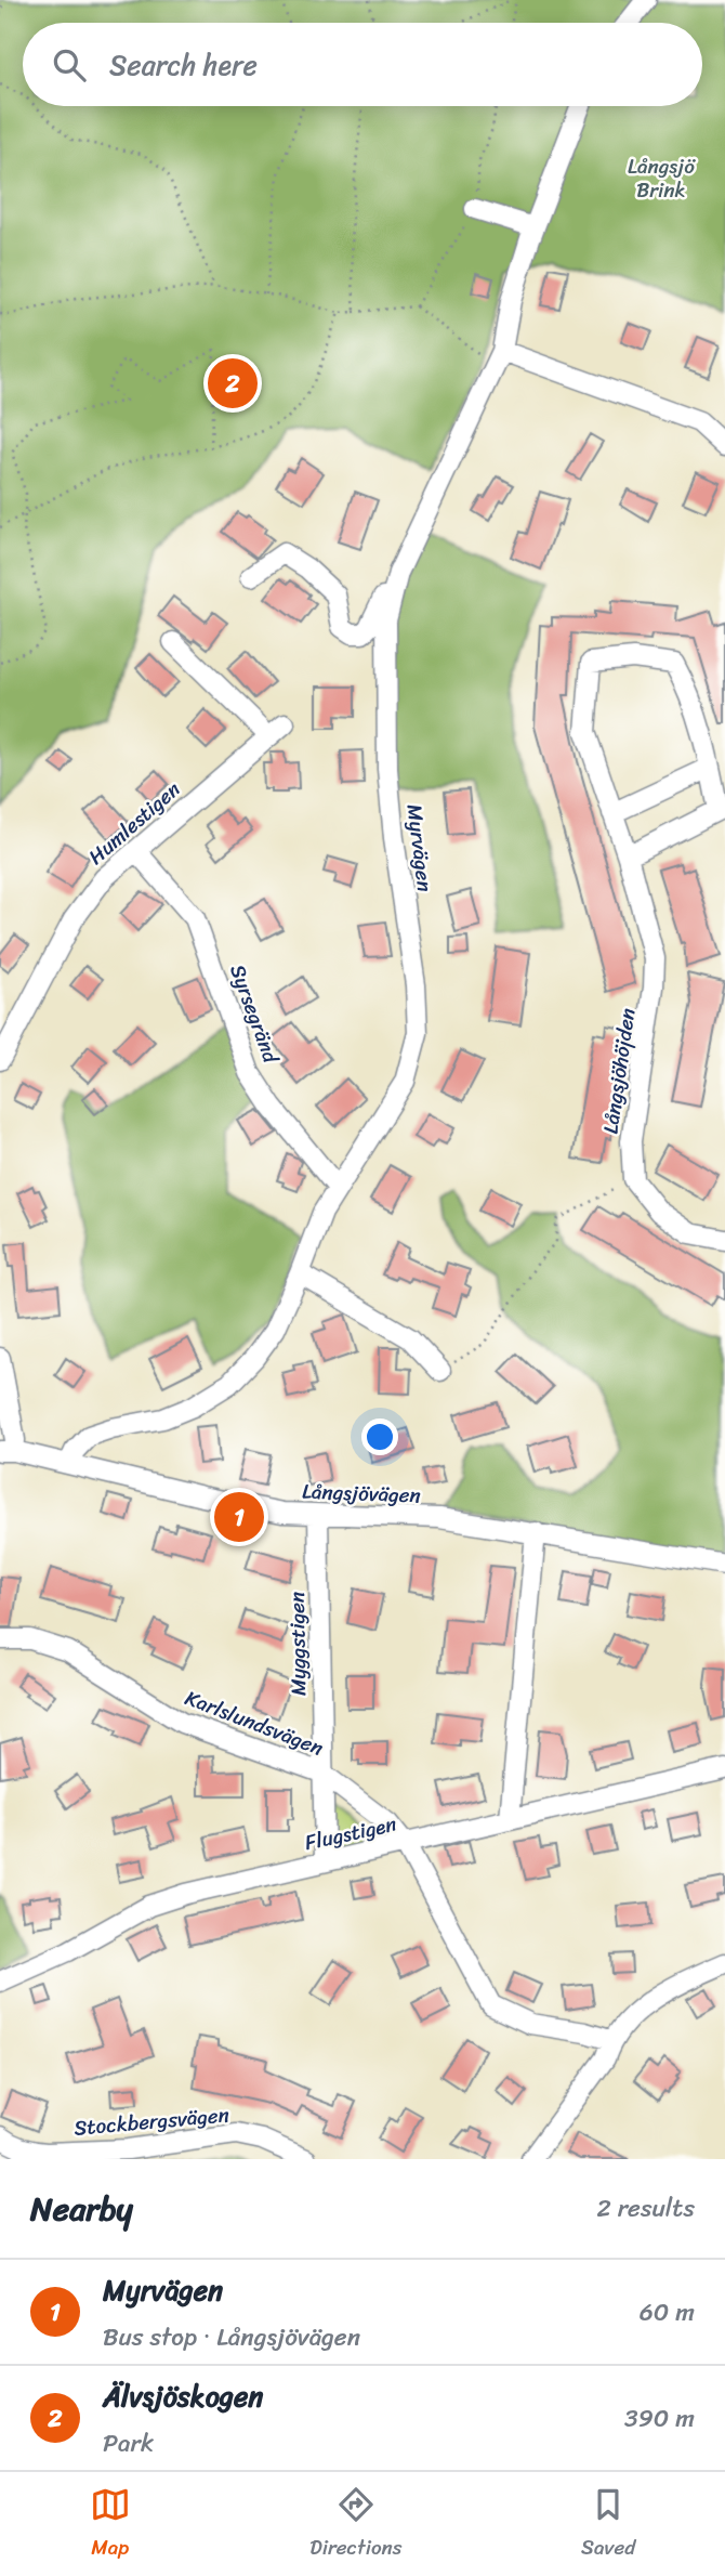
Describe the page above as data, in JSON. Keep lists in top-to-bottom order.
{
  "streets": {
    "street": [
      "Humlestigen",
      "Myrvägen",
      "Syrsegränd",
      "Långsjöhöjden",
      "Långsjövägen",
      "Myggstigen",
      "Karlslundsvägen",
      "Flugstigen",
      "Stockbergsvägen"
    ]
  },
  "crossings": [
    ["Humlestigen", "Syrsegränd"],
    ["Myrvägen", "Syrsegränd"],
    ["Myrvägen", "Långsjövägen"],
    ["Långsjövägen", "Myggstigen"],
    ["Myggstigen", "Karlslundsvägen"],
    ["Myggstigen", "Flugstigen"],
    ["Karlslundsvägen", "Flugstigen"]
  ],
  "parks": ["Långsjö Brink"],
  "page": {
    "search": "Search here",
    "pins": ["2", "1"],
    "heading": ["Nearby", "2 results"],
    "list": [
      {
        "mark": "1",
        "name": "Myrvägen",
        "note": "Bus stop · Långsjövägen",
        "value": "60 m"
      },
      {
        "mark": "2",
        "name": "Älvsjöskogen",
        "note": "Park",
        "value": "390 m"
      }
    ],
    "nav": ["Map", "Directions", "Saved"]
  }
}
